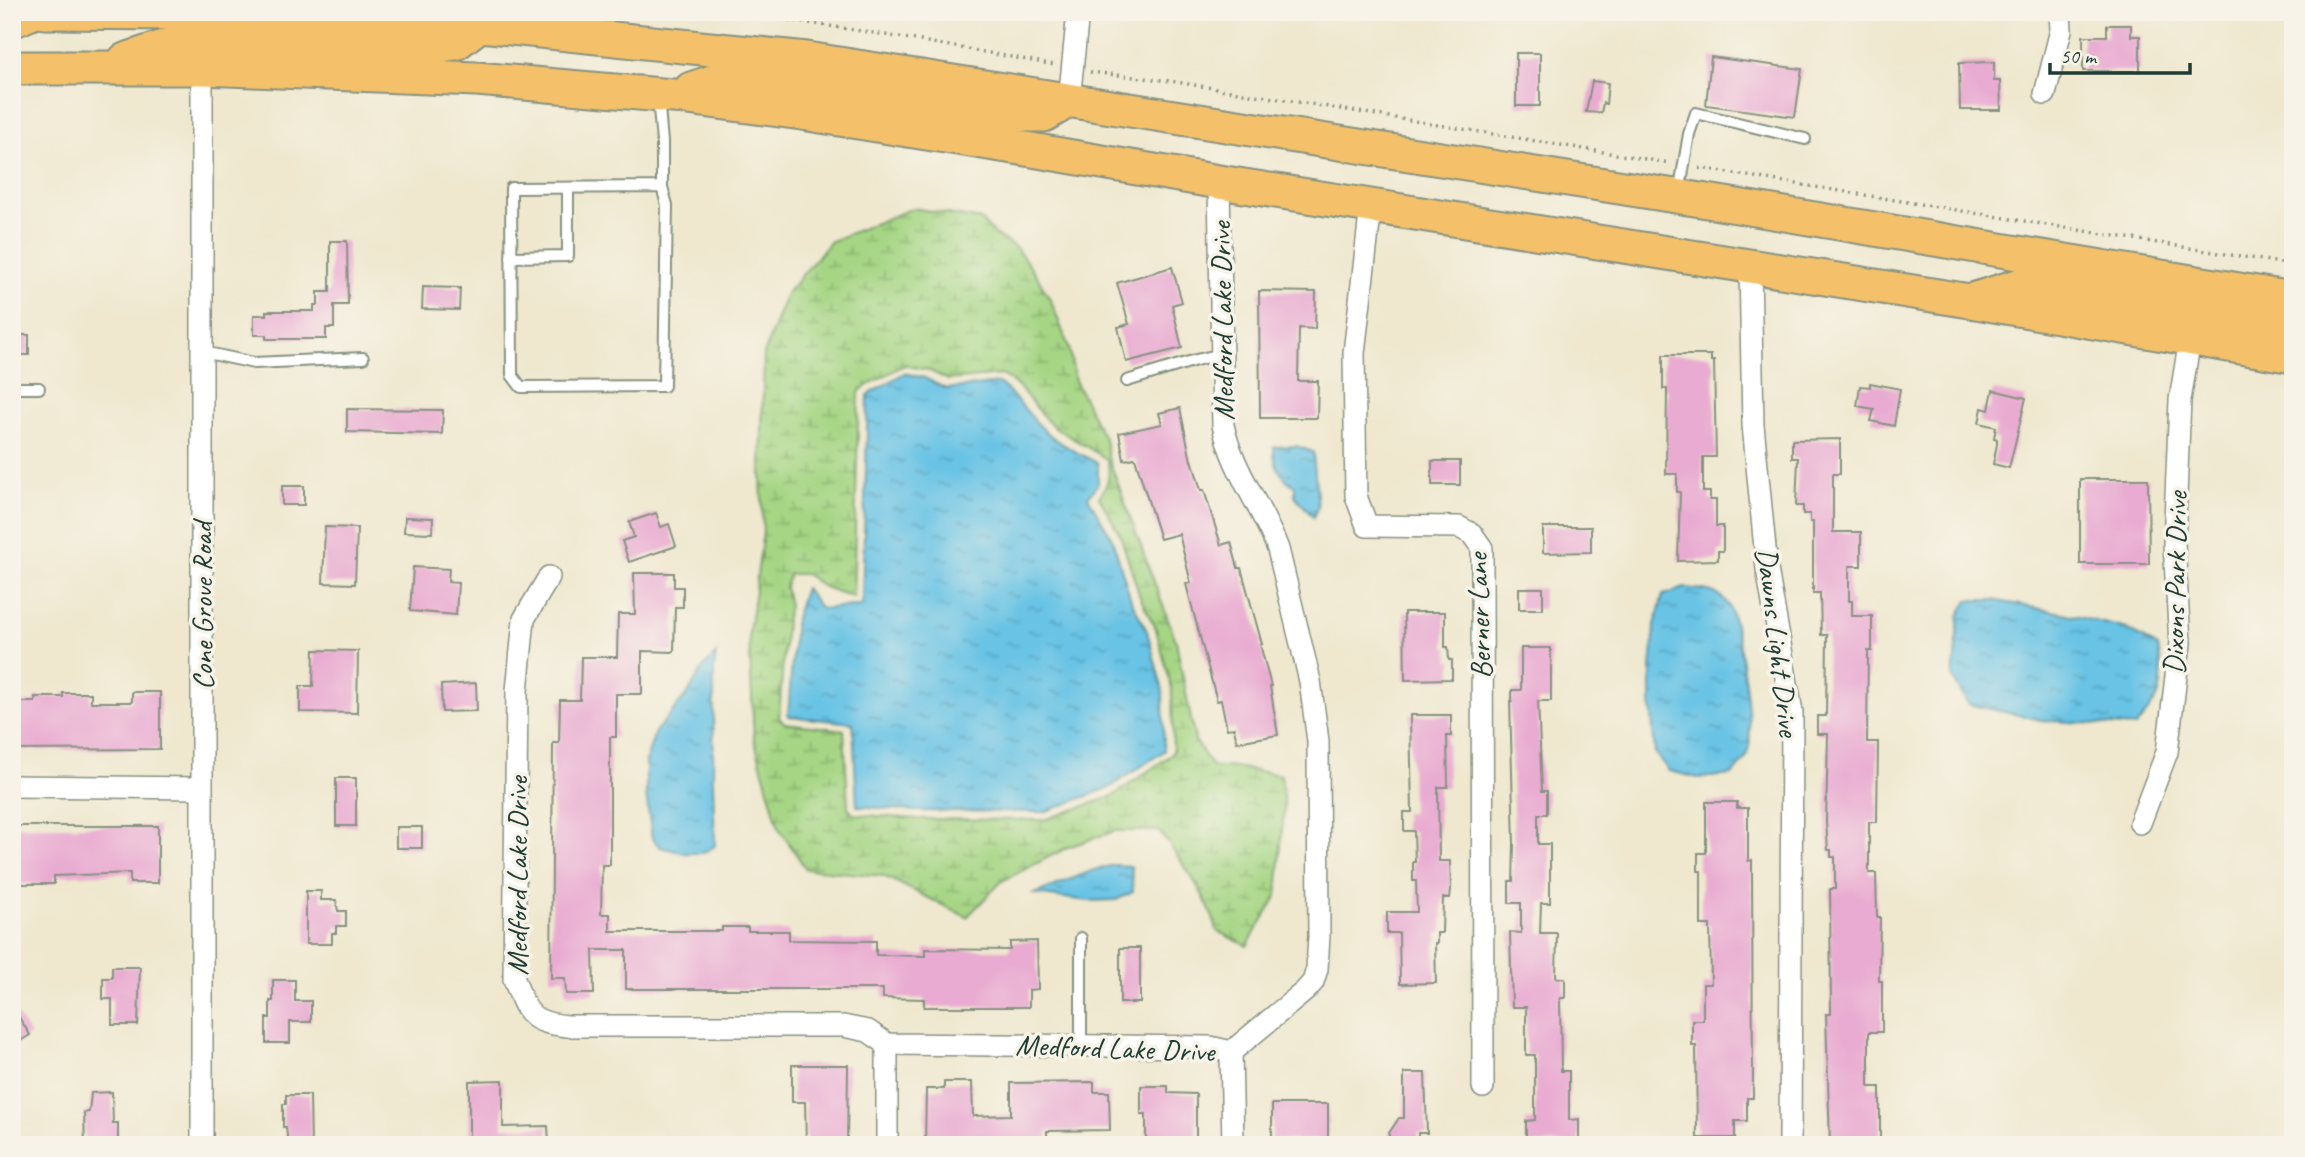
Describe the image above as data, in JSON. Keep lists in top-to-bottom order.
{
  "streets": {
    "street": [
      "Medford Lake Drive",
      "Dixons Park Drive",
      "Cone Grove Road",
      "Berner Lane",
      "Dawns Light Drive"
    ]
  },
  "scale_bar": "50 m"
}
